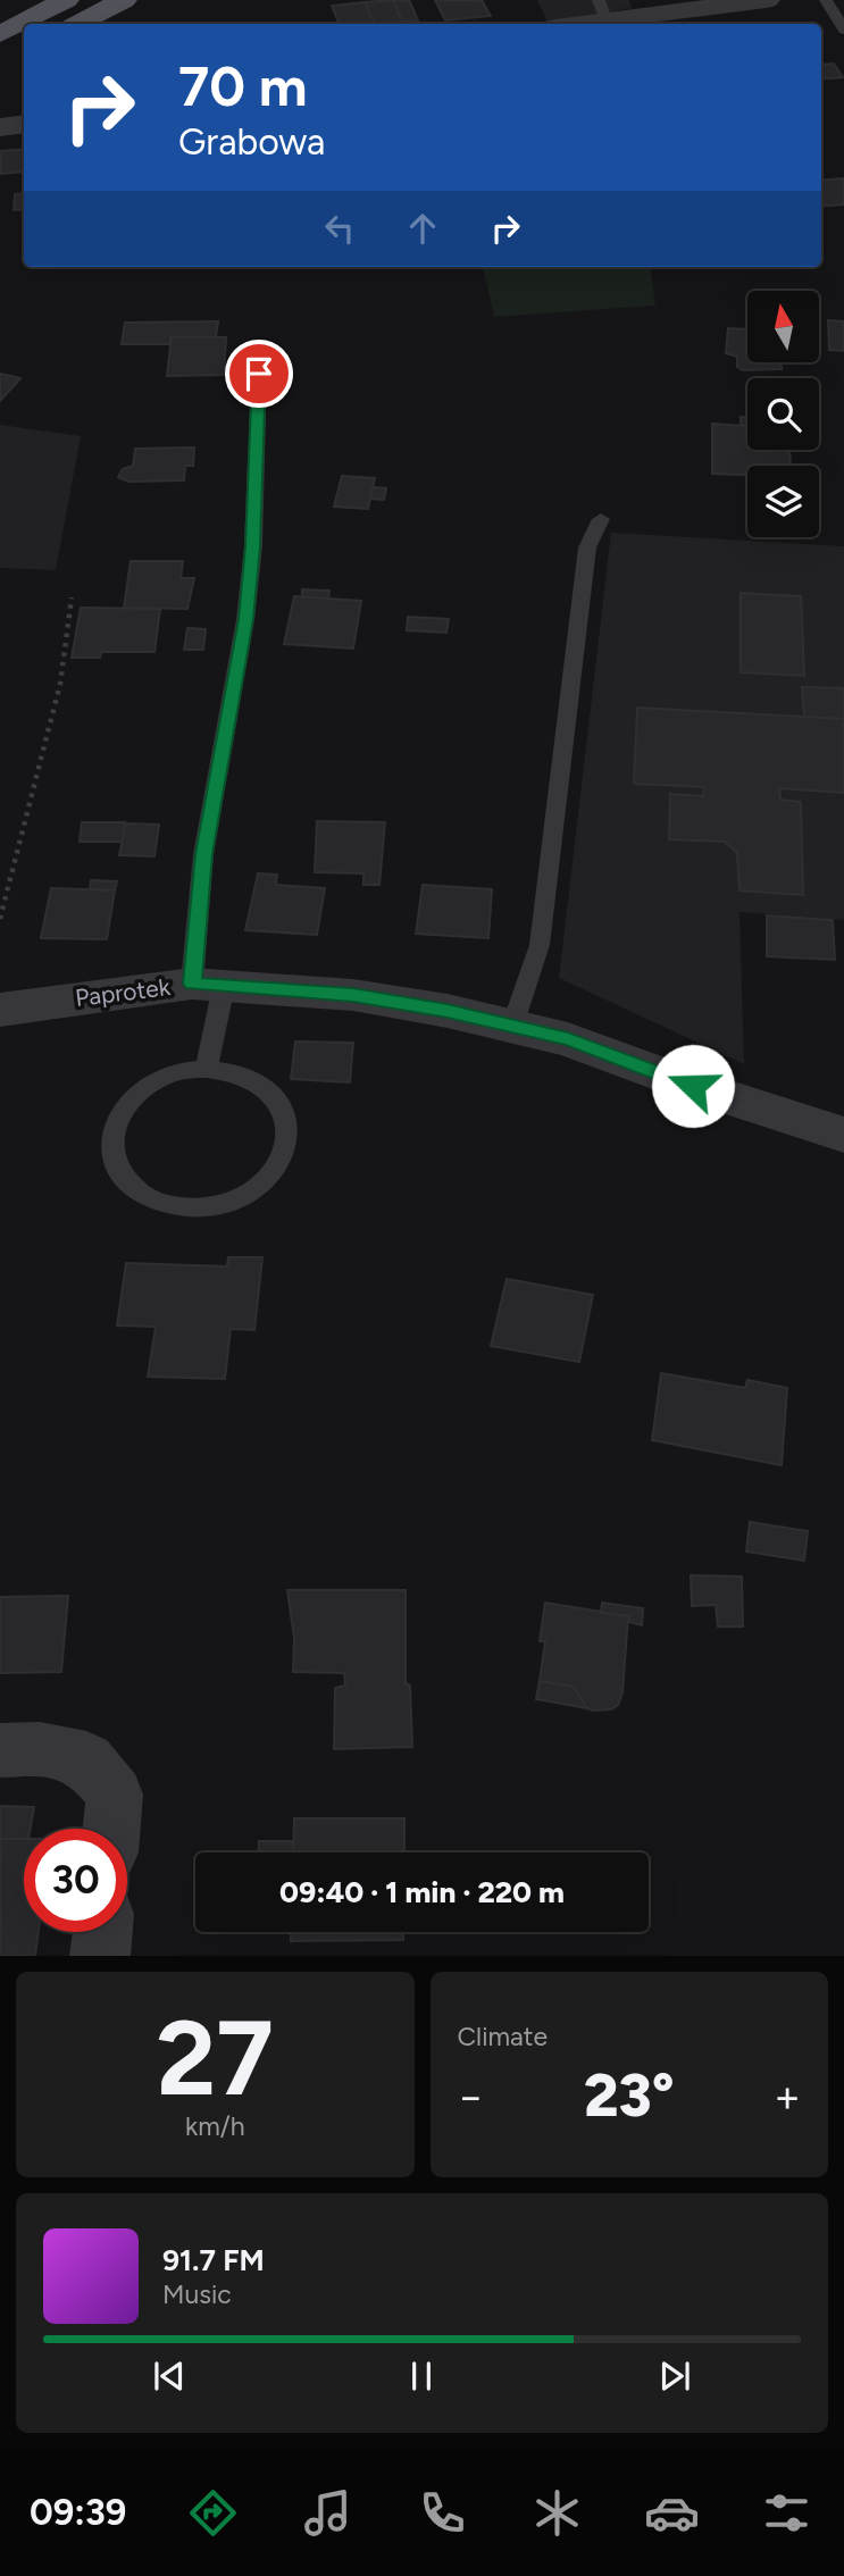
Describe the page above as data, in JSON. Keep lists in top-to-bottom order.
{
  "streets": {
    "street": ["Paprotek"]
  },
  "north": "top",
  "page": {
    "turn": ["70 m", "Grabowa"],
    "limit": "30",
    "trip": "09:40 · 1 min · 220 m",
    "tile": [
      ["27", "km/h"],
      "Climate"
    ],
    "heat": ["−", "23°", "+"],
    "song": ["91.7 FM", "Music"],
    "tabs": "09:39"
  }
}
